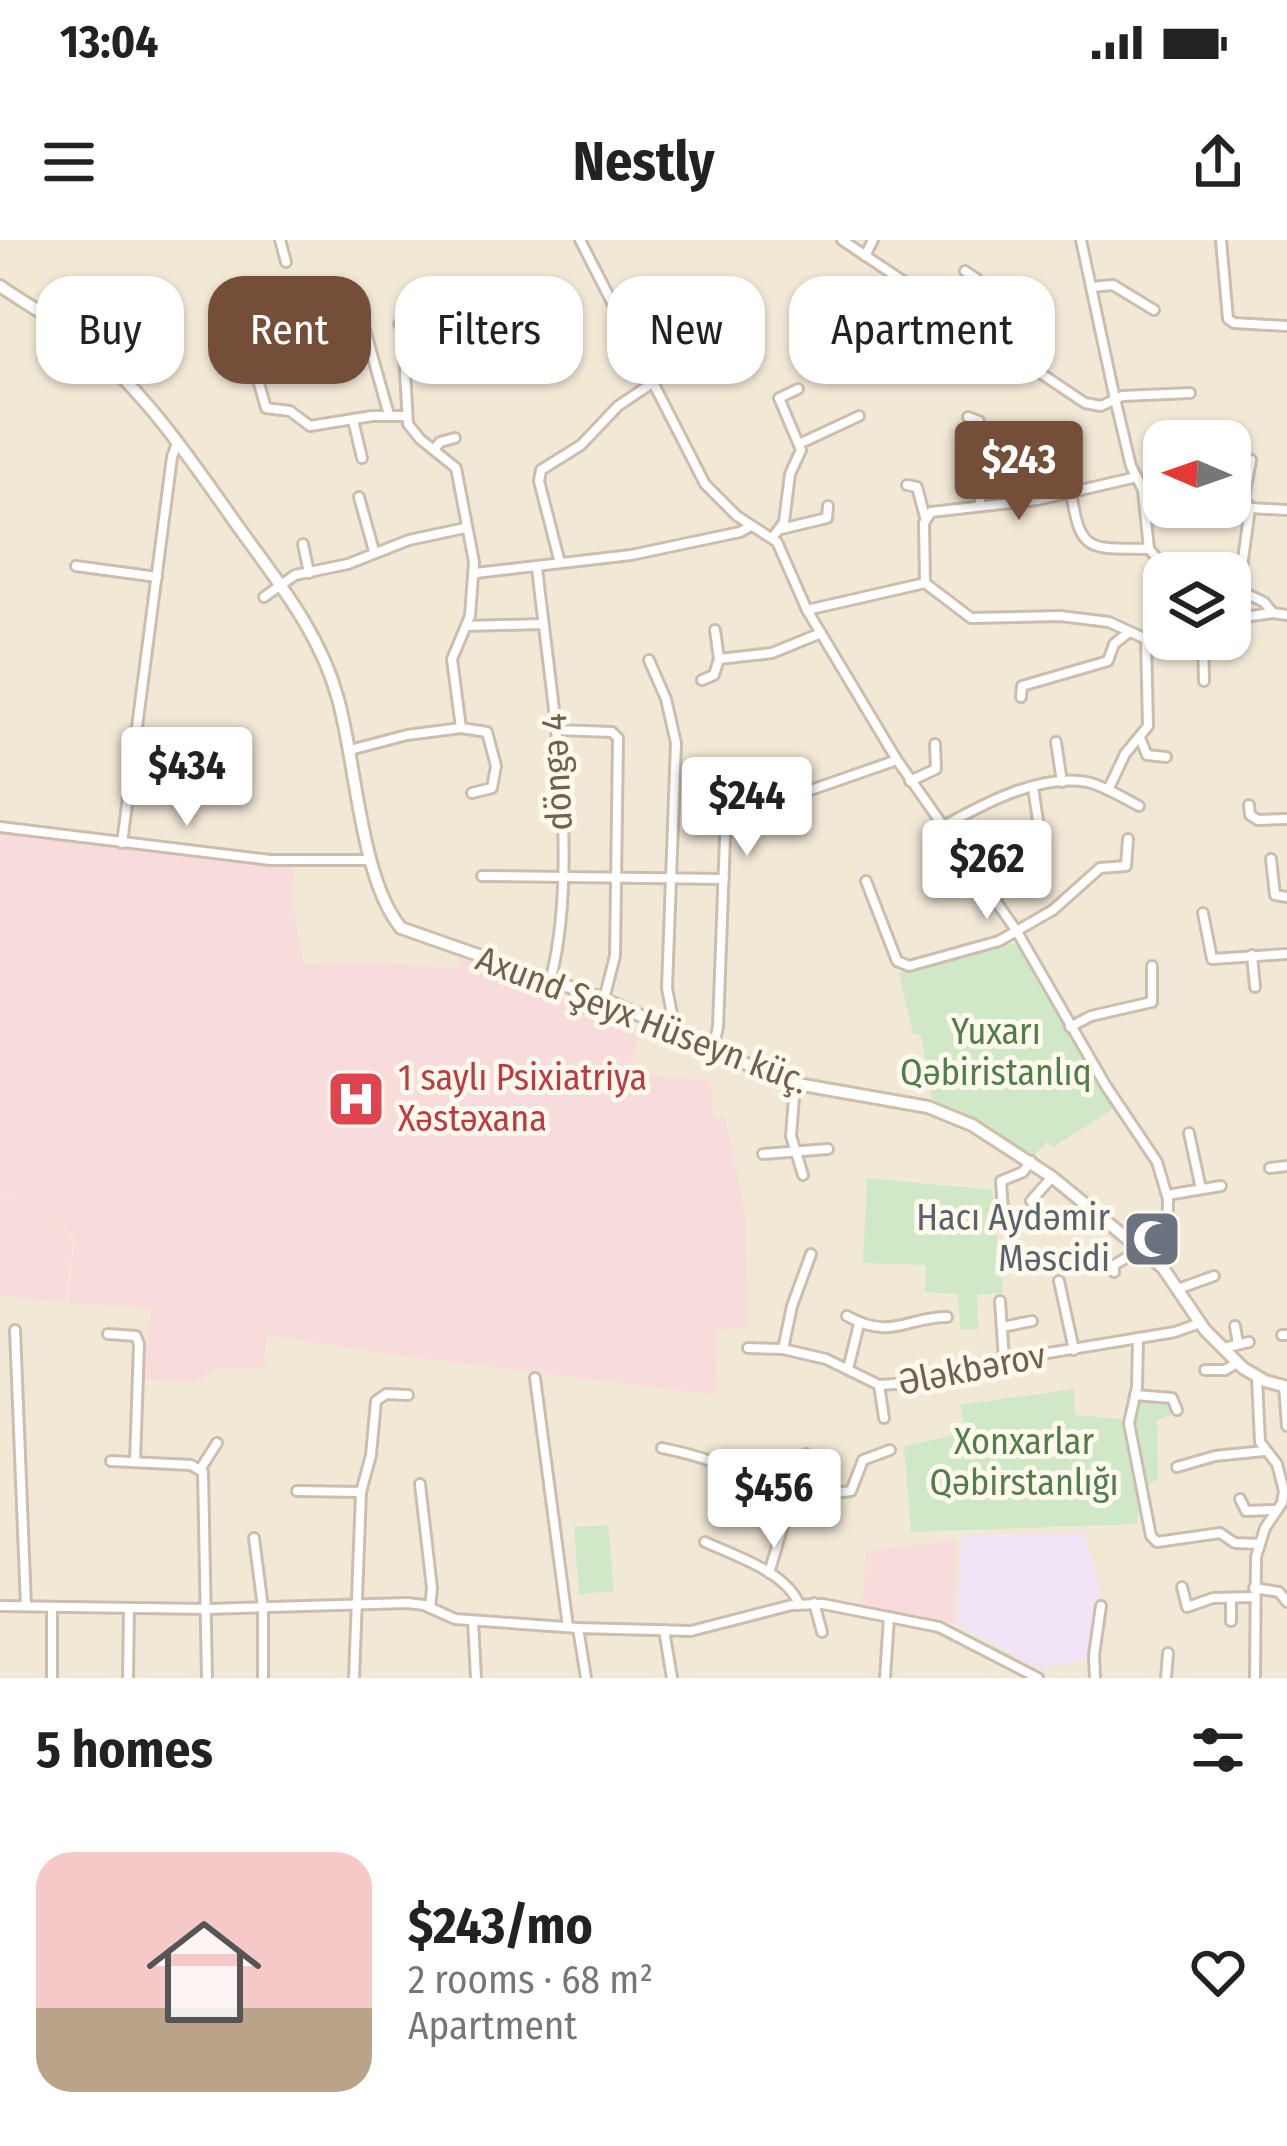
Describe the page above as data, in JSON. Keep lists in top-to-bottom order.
{
  "streets": {
    "main road": ["Axund Şeyx Hüseyn küç."],
    "street": ["döngə 4", "Ələkbərov"]
  },
  "crossings": [
    ["döngə 4", "Axund Şeyx Hüseyn küç."],
    ["Axund Şeyx Hüseyn küç.", "Ələkbərov"]
  ],
  "parks": ["Yuxarı Qəbiristanlıq", "Xonxarlar Qəbirstanlığı"],
  "places": {
    "hospital": ["1 saylı Psixiatriya Xəstəxana"],
    "mosque": ["Hacı Aydəmir Məscidi"]
  },
  "north": "left",
  "page": {
    "status": "13:04",
    "header": "Nestly",
    "chip": [
      "Buy",
      "Rent",
      "Filters",
      "New",
      "Apartment"
    ],
    "price": [
      "$243",
      "$434",
      "$244",
      "$262",
      "$456"
    ],
    "heading": "5 homes",
    "list": [
      {
        "name": "$243/mo",
        "note": "2 rooms · 68 m² · Apartment"
      }
    ]
  }
}
